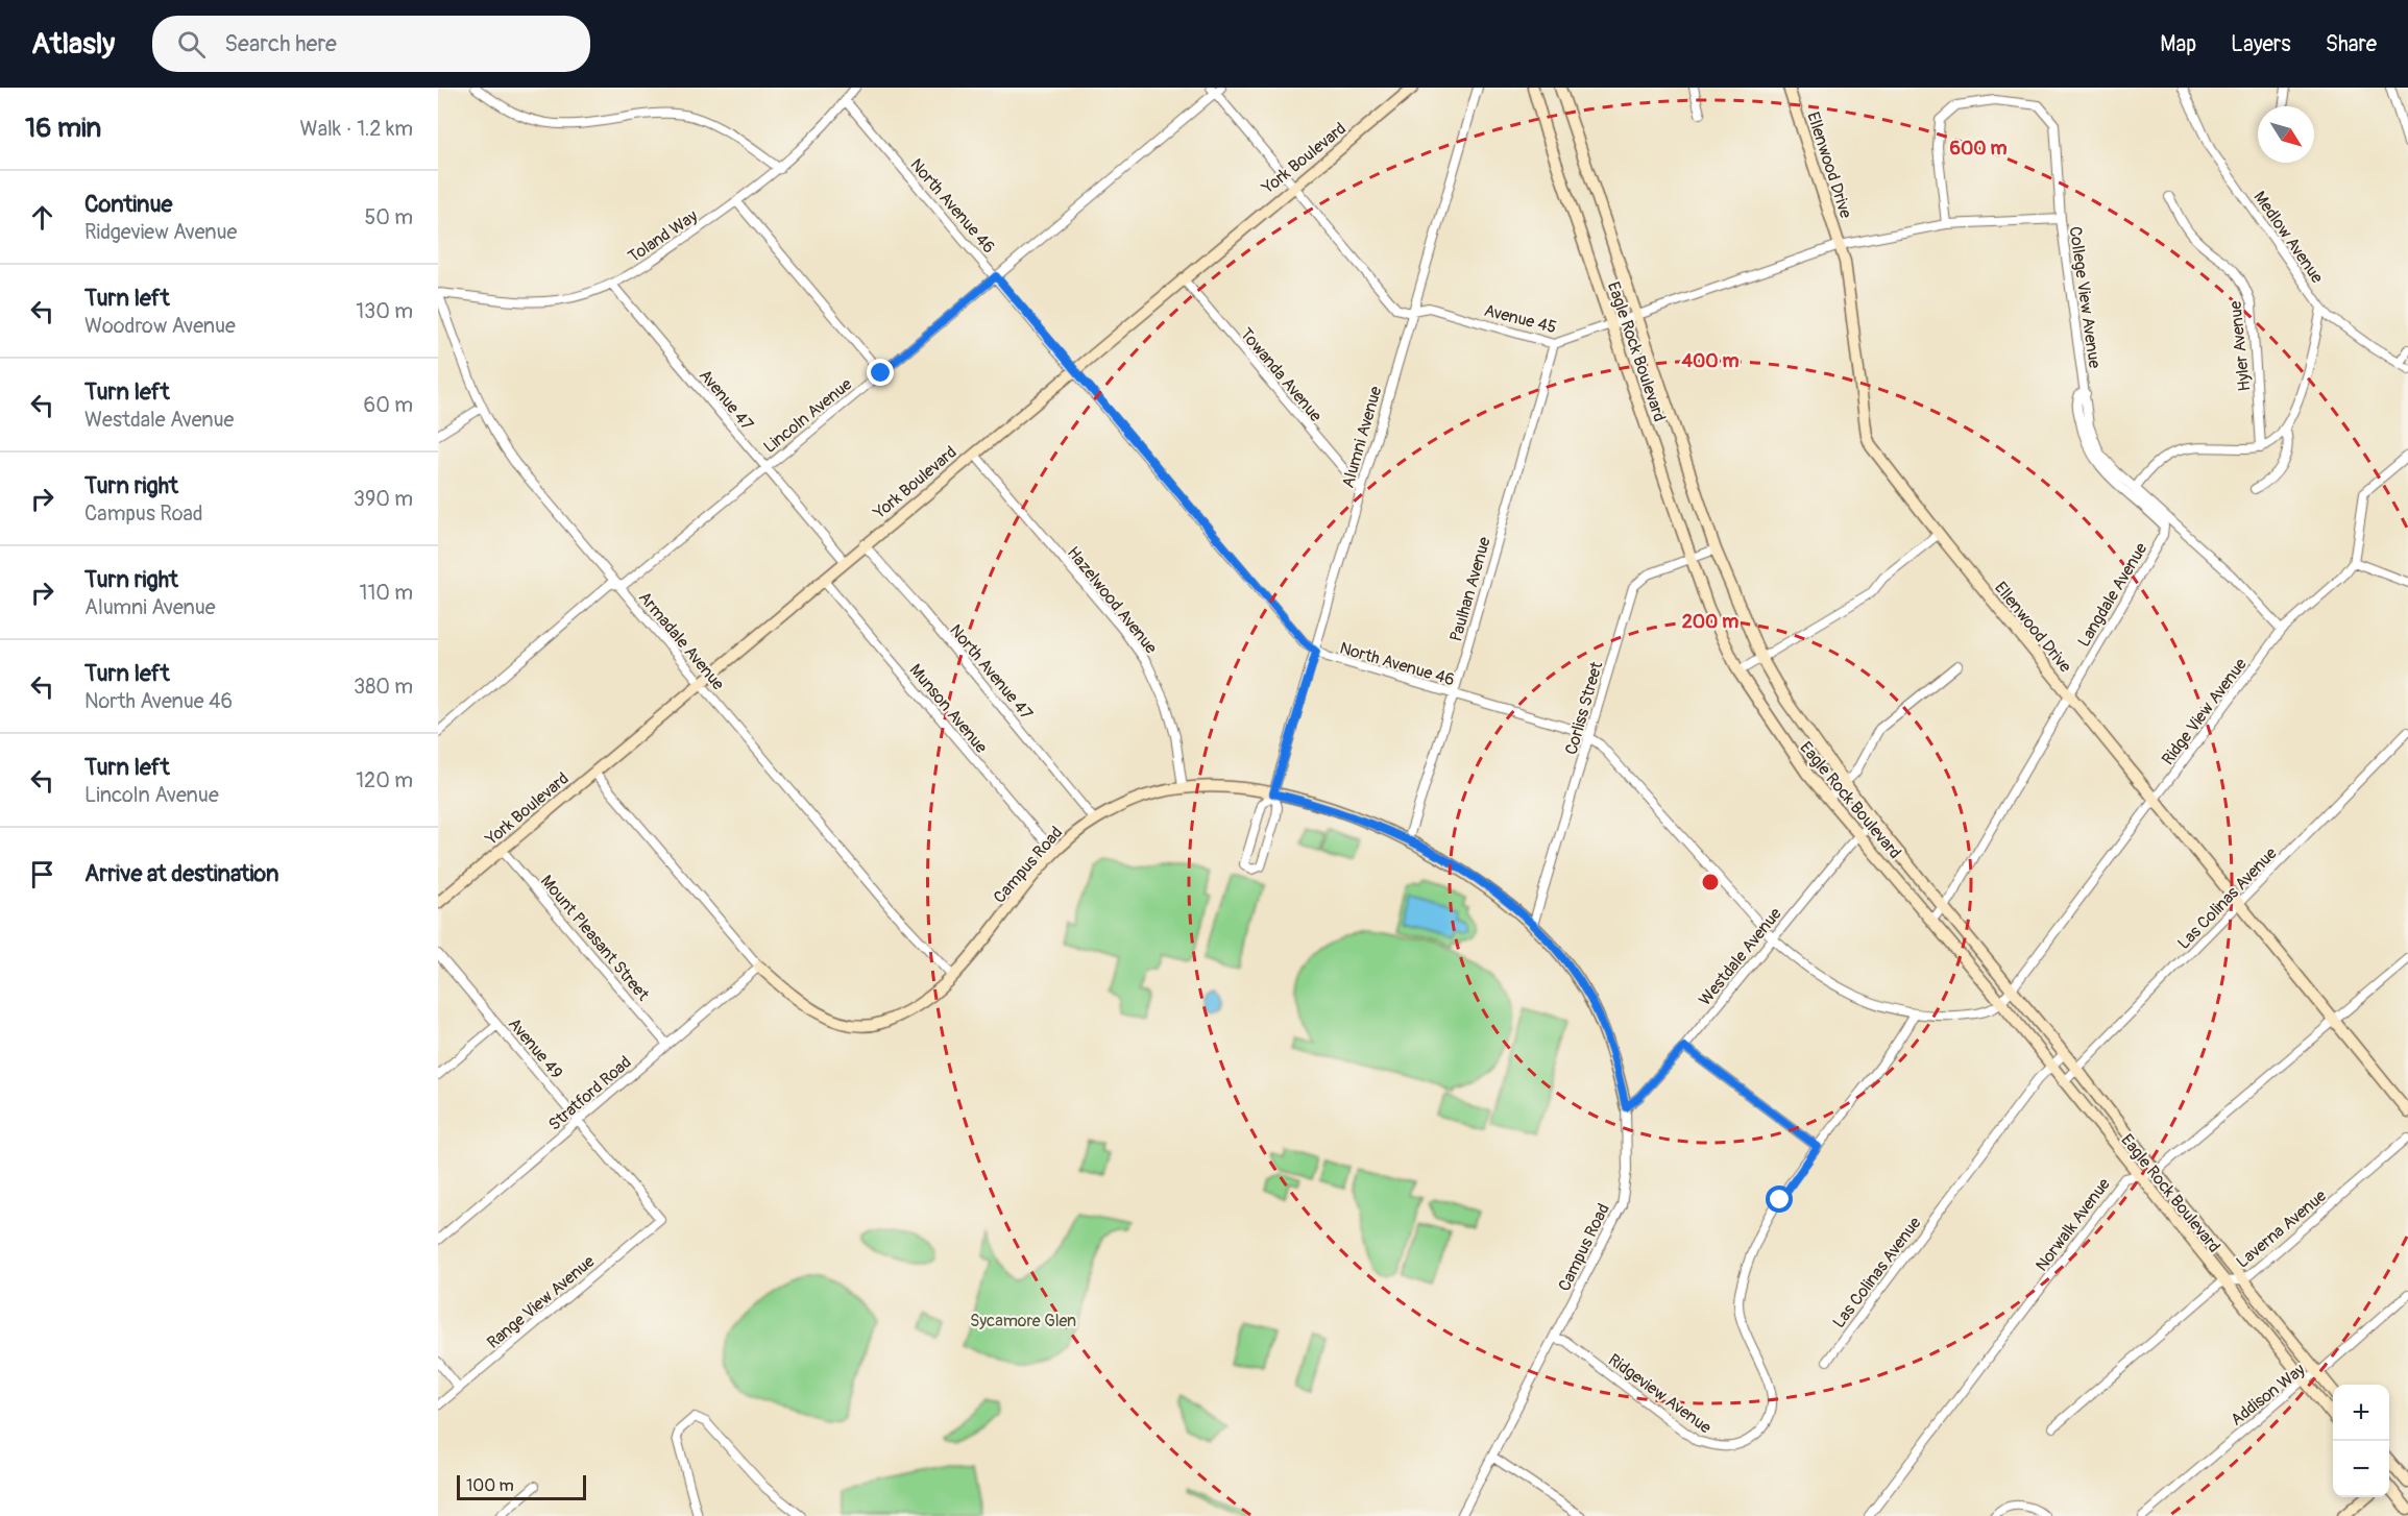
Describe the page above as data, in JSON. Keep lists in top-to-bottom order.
{
  "streets": {
    "main road": [
      "York Boulevard",
      "Ellenwood Drive",
      "Eagle Rock Boulevard",
      "Campus Road"
    ],
    "street": [
      "North Avenue 46",
      "Toland Way",
      "Medlow Avenue",
      "College View Avenue",
      "Avenue 45",
      "Hyler Avenue",
      "Towanda Avenue",
      "Avenue 47",
      "Lincoln Avenue",
      "Alumni Avenue",
      "Paulhan Avenue",
      "Langdale Avenue",
      "Hazelwood Avenue",
      "Armadale Avenue",
      "North Avenue 47",
      "Munson Avenue",
      "Corliss Street",
      "Ridge View Avenue",
      "Las Colinas Avenue",
      "Mount Pleasant Street",
      "Westdale Avenue",
      "Avenue 49",
      "Stratford Road",
      "Norwalk Avenue",
      "Laverna Avenue",
      "Range View Avenue",
      "Ridgeview Avenue",
      "Addison Way"
    ]
  },
  "crossings": [
    ["York Boulevard", "North Avenue 46"],
    ["York Boulevard", "Avenue 45"],
    ["York Boulevard", "Towanda Avenue"],
    ["York Boulevard", "Avenue 47"],
    ["York Boulevard", "Hazelwood Avenue"],
    ["York Boulevard", "Armadale Avenue"],
    ["York Boulevard", "North Avenue 47"],
    ["York Boulevard", "Munson Avenue"],
    ["York Boulevard", "Campus Road"],
    ["York Boulevard", "Mount Pleasant Street"],
    ["Ellenwood Drive", "Avenue 45"],
    ["Ellenwood Drive", "Langdale Avenue"],
    ["Ellenwood Drive", "Ridge View Avenue"],
    ["Ellenwood Drive", "Las Colinas Avenue"],
    ["Ellenwood Drive", "Norwalk Avenue"],
    ["North Avenue 46", "Toland Way"],
    ["North Avenue 46", "Eagle Rock Boulevard"],
    ["North Avenue 46", "Lincoln Avenue"],
    ["North Avenue 46", "Alumni Avenue"],
    ["North Avenue 46", "Paulhan Avenue"],
    ["North Avenue 46", "Corliss Street"],
    ["North Avenue 46", "Westdale Avenue"],
    ["North Avenue 46", "Ridgeview Avenue"],
    ["Toland Way", "Avenue 47"],
    ["Toland Way", "Armadale Avenue"],
    ["College View Avenue", "Avenue 45"],
    ["College View Avenue", "Langdale Avenue"],
    ["College View Avenue", "Ridge View Avenue"],
    ["Avenue 45", "Eagle Rock Boulevard"],
    ["Avenue 45", "Lincoln Avenue"],
    ["Avenue 45", "Alumni Avenue"],
    ["Avenue 45", "Paulhan Avenue"],
    ["Eagle Rock Boulevard", "Langdale Avenue"],
    ["Eagle Rock Boulevard", "Corliss Street"],
    ["Eagle Rock Boulevard", "Ridge View Avenue"],
    ["Eagle Rock Boulevard", "Las Colinas Avenue"],
    ["Eagle Rock Boulevard", "Westdale Avenue"],
    ["Eagle Rock Boulevard", "Norwalk Avenue"],
    ["Eagle Rock Boulevard", "Laverna Avenue"],
    ["Eagle Rock Boulevard", "Addison Way"],
    ["Towanda Avenue", "Alumni Avenue"],
    ["Avenue 47", "Lincoln Avenue"],
    ["Lincoln Avenue", "Armadale Avenue"],
    ["Alumni Avenue", "Campus Road"],
    ["Paulhan Avenue", "Campus Road"],
    ["Hazelwood Avenue", "Campus Road"],
    ["Armadale Avenue", "Campus Road"],
    ["North Avenue 47", "Campus Road"],
    ["Munson Avenue", "Campus Road"],
    ["Corliss Street", "Campus Road"],
    ["Campus Road", "Westdale Avenue"],
    ["Campus Road", "Stratford Road"],
    ["Campus Road", "Ridgeview Avenue"],
    ["Mount Pleasant Street", "Stratford Road"],
    ["Avenue 49", "Stratford Road"],
    ["Avenue 49", "Range View Avenue"]
  ],
  "parks": ["Sycamore Glen"],
  "scale_bar": "100 m",
  "north": "bottom right",
  "page": {
    "header": "Atlasly",
    "search": "Search here",
    "nav": ["Map", "Layers", "Share"],
    "heading": ["16 min", "Walk · 1.2 km"],
    "list": [
      ["Continue", "Ridgeview Avenue", "50 m"],
      ["Turn left", "Woodrow Avenue", "130 m"],
      ["Turn left", "Westdale Avenue", "60 m"],
      ["Turn right", "Campus Road", "390 m"],
      ["Turn right", "Alumni Avenue", "110 m"],
      ["Turn left", "North Avenue 46", "380 m"],
      ["Turn left", "Lincoln Avenue", "120 m"],
      "Arrive at destination"
    ],
    "map_buttons": ["+", "−"],
    "scale": "100 m"
  },
  "rings": ["600 m", "400 m", "200 m"]
}
